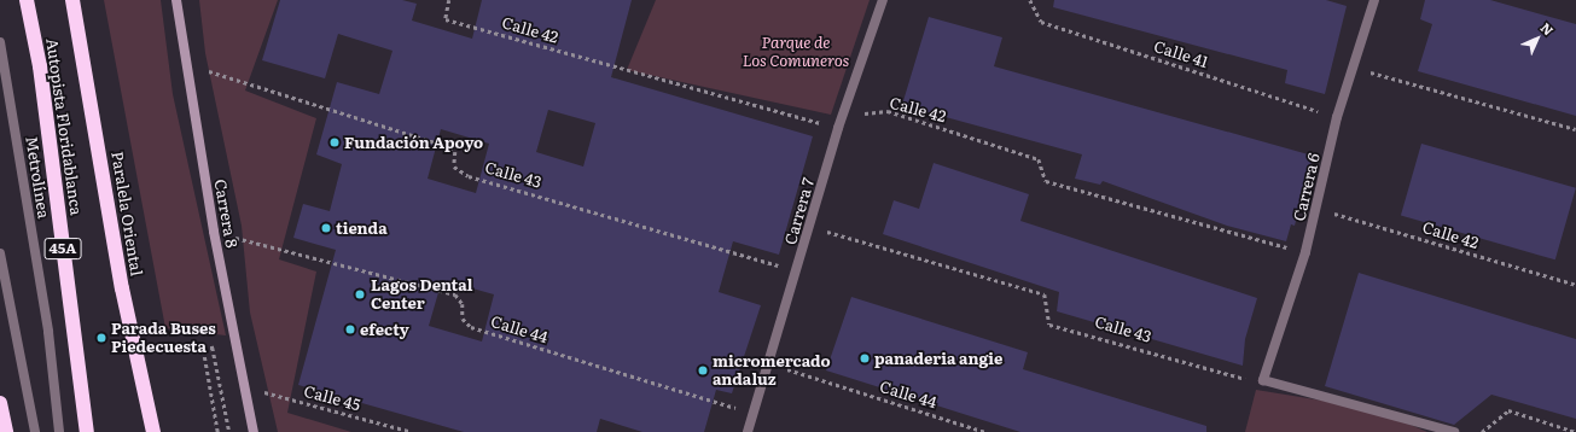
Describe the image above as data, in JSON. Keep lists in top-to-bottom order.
{
  "streets": {
    "highway": ["Autopista Floridablanca", "Paralela Oriental", "45A"],
    "main road": ["Carrera 8"],
    "street": ["Metrolínea", "Carrera 6", "Carrera 7"],
    "path": [
      "Calle 42",
      "Calle 41",
      "Calle 43",
      "Calle 44",
      "Calle 45"
    ]
  },
  "crossings": [
    ["Calle 42", "Carrera 6"],
    ["Calle 42", "Carrera 7"],
    ["Calle 41", "Carrera 6"],
    ["Calle 43", "Carrera 6"],
    ["Calle 43", "Carrera 7"],
    ["Calle 43", "Carrera 8"],
    ["Carrera 7", "Calle 44"],
    ["Carrera 8", "Calle 44"],
    ["Carrera 8", "Calle 45"]
  ],
  "parks": ["Parque de Los Comuneros"],
  "places": [
    "Fundación Apoyo",
    "tienda",
    "Lagos Dental Center",
    "efecty",
    "Parada Buses Piedecuesta",
    "panaderia angie",
    "micromercado andaluz"
  ],
  "north": "top right"
}
